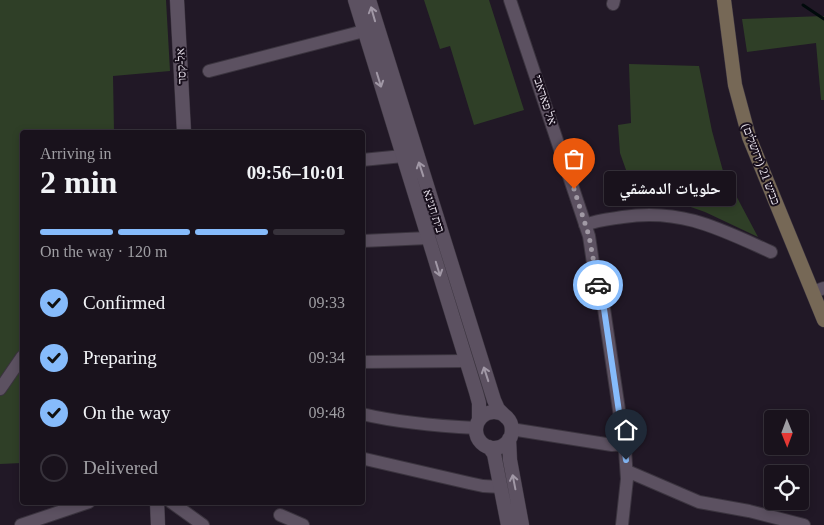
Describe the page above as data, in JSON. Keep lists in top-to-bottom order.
{
  "streets": {
    "main road": ["כביש 21 (ירושלים)"],
    "street": ["אל-קסר", "אל פאראבי", "בית חנינא"]
  },
  "places": ["حلويات الدمشقي"],
  "north": "bottom",
  "page": {
    "heading": ["2 min", "Arriving in", "09:56–10:01"],
    "bubble": "حلويات الدمشقي",
    "bar": "On the way · 120 m",
    "list": [
      ["Confirmed", "09:33"],
      ["Preparing", "09:34"],
      ["On the way", "09:48"],
      "Delivered"
    ]
  }
}
